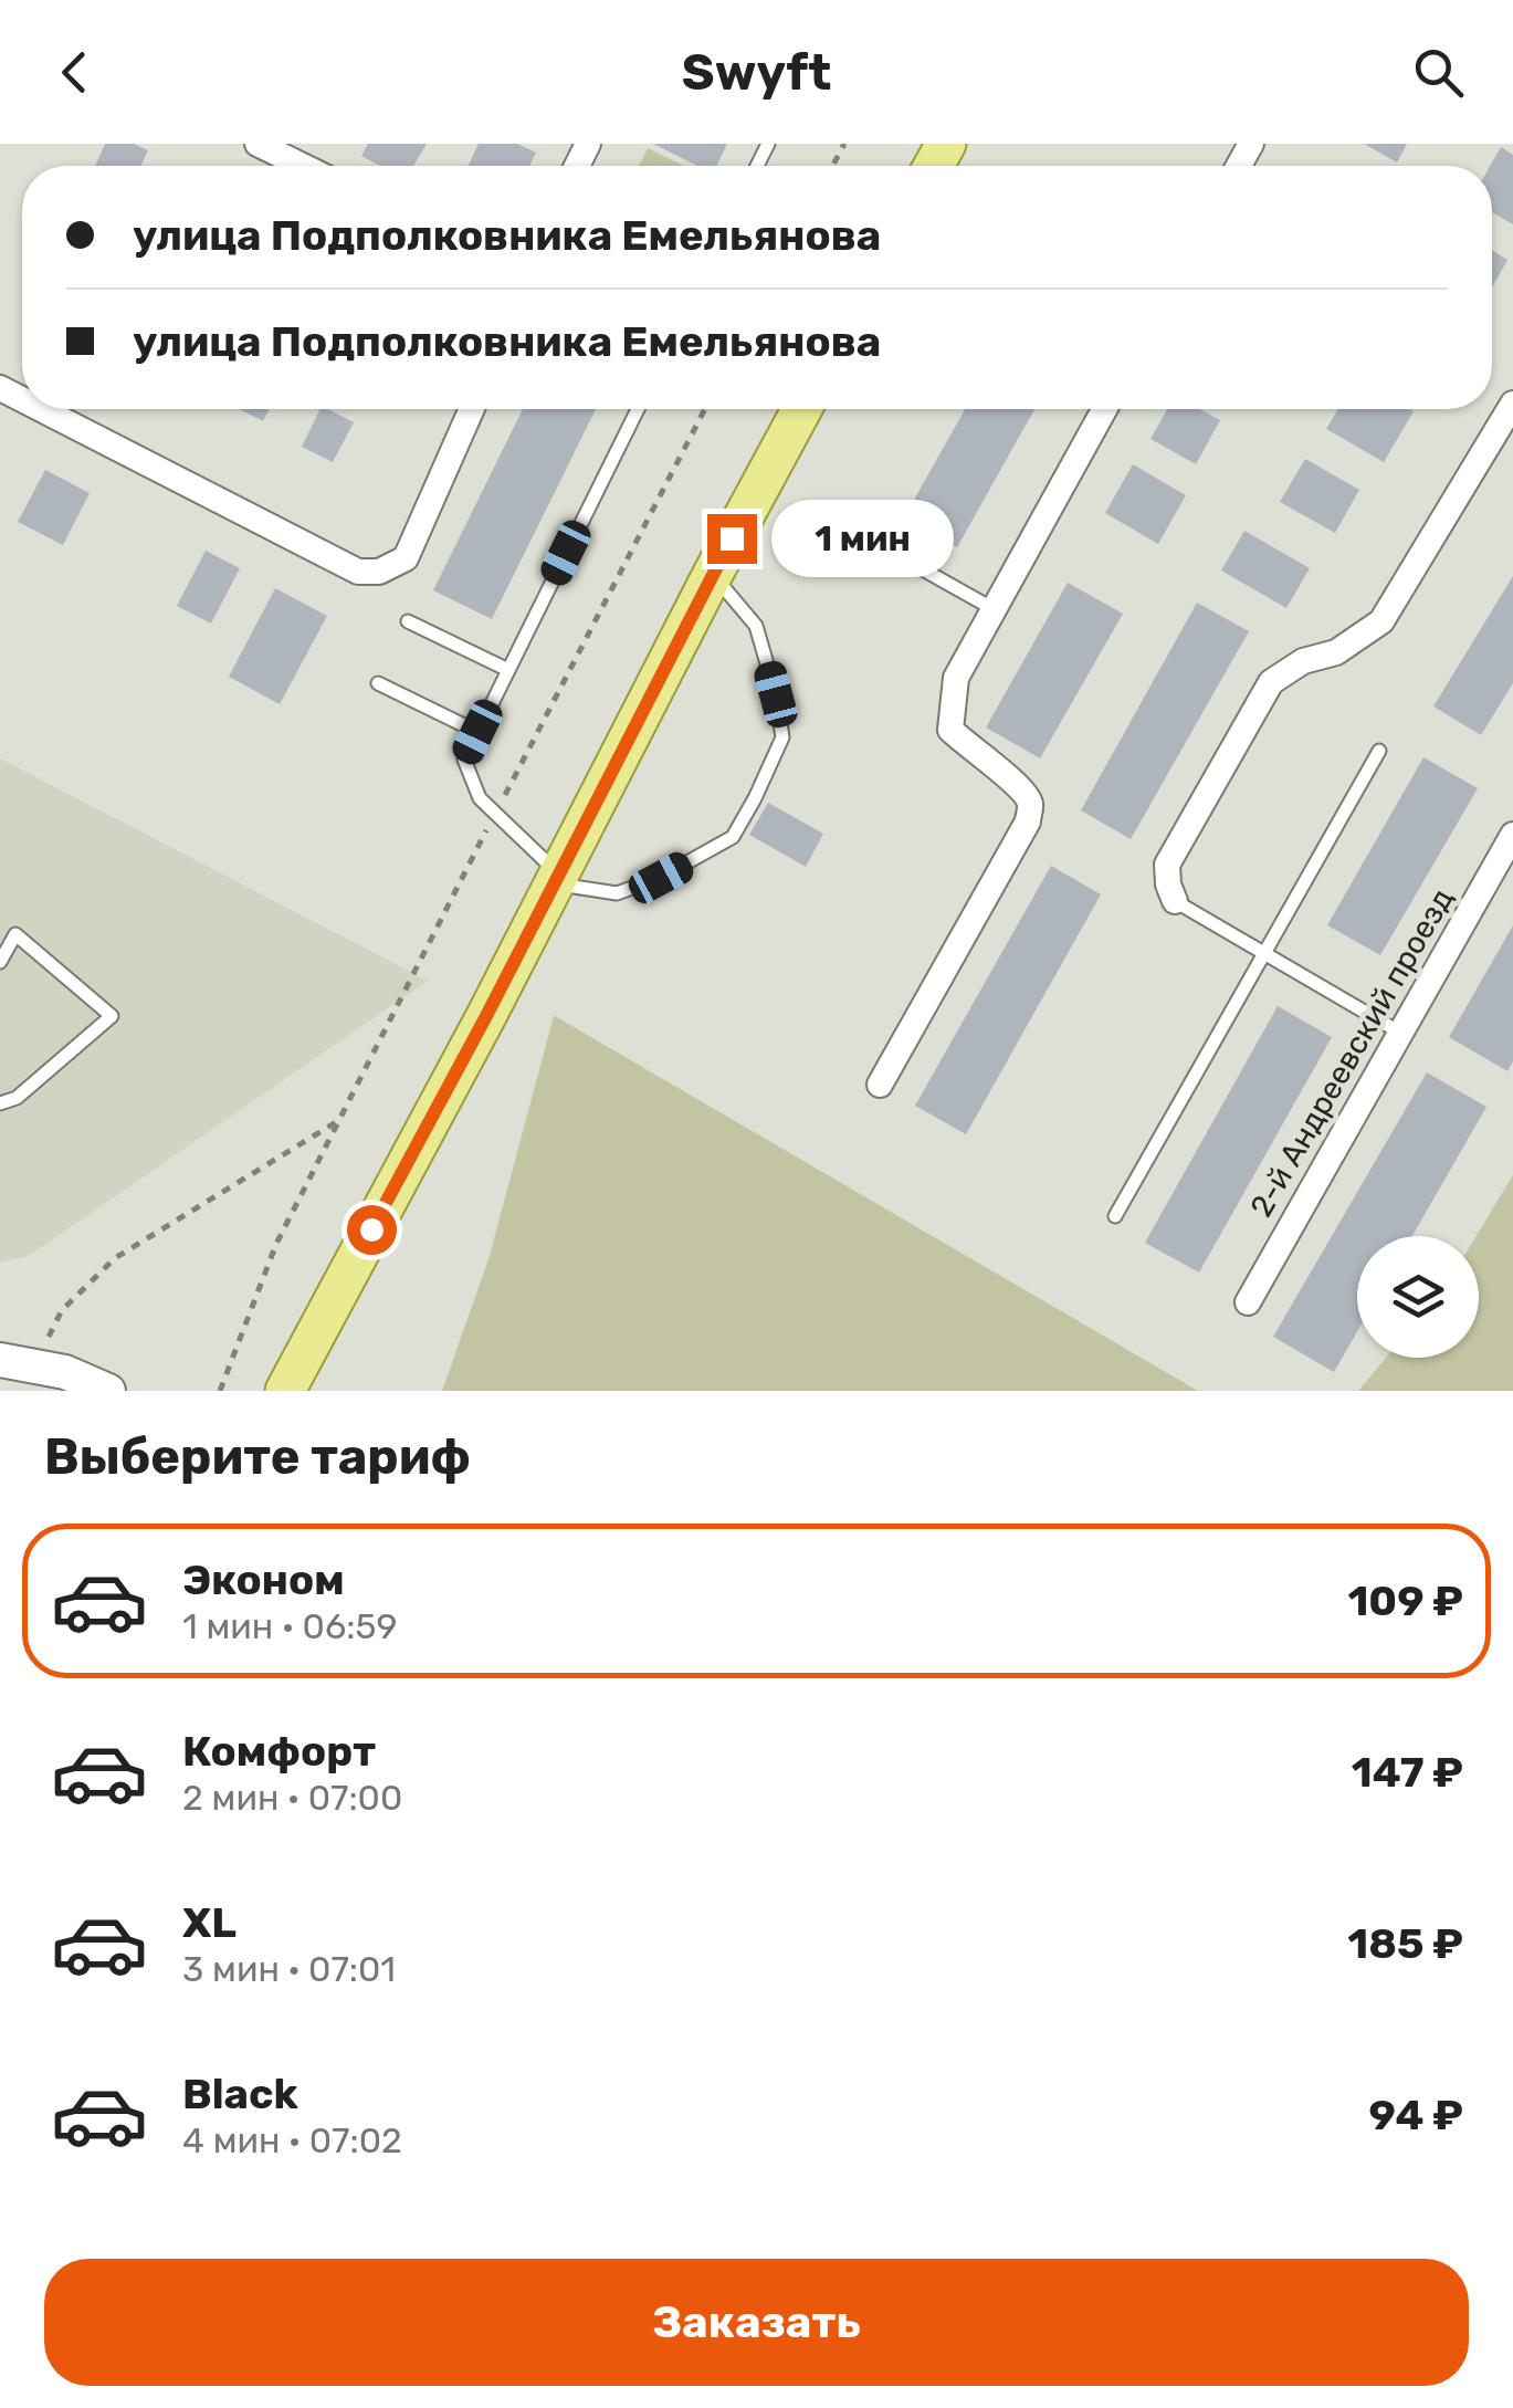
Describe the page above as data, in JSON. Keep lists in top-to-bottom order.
{
  "streets": {
    "street": ["2-й Андреевский проезд"]
  },
  "page": {
    "header": "Swyft",
    "banner": ["улица Подполковника Емельянова", "улица Подполковника Емельянова"],
    "bubble": "1 мин",
    "heading": "Выберите тариф",
    "list": [
      {
        "name": "Эконом",
        "note": "1 мин · 06:59",
        "value": "109 ₽"
      },
      {
        "name": "Комфорт",
        "note": "2 мин · 07:00",
        "value": "147 ₽"
      },
      {
        "name": "XL",
        "note": "3 мин · 07:01",
        "value": "185 ₽"
      },
      {
        "name": "Black",
        "note": "4 мин · 07:02",
        "value": "94 ₽"
      }
    ],
    "buttons": "Заказать"
  }
}
